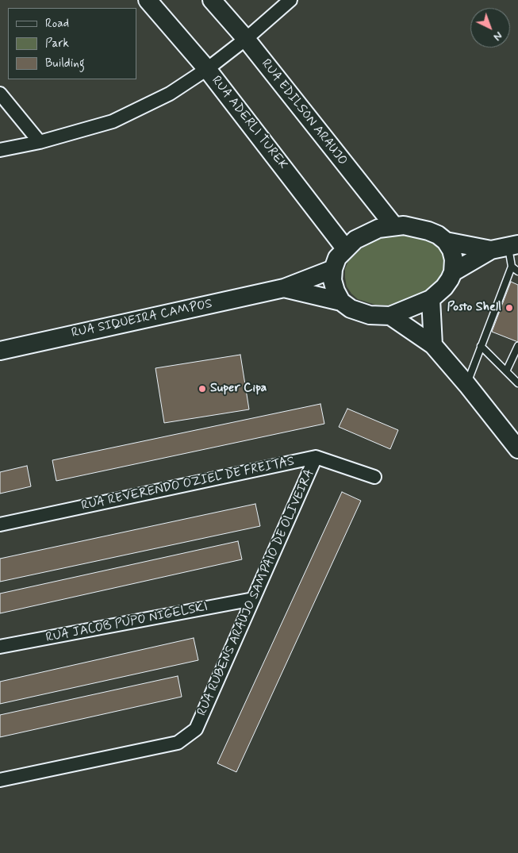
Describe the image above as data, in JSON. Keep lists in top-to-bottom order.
{
  "streets": {
    "main road": ["RUA EDILSON ARAUJO", "RUA ADERLI TUREK", "RUA SIQUEIRA CAMPOS"],
    "street": ["RUA REVERENDO OZIEL DE FREITAS", "RUA RUBENS ARAUJO SAMPAIO DE OLIVEIRA", "RUA JACOB PUPO NIGELSKI"]
  },
  "crossings": [
    ["RUA EDILSON ARAUJO", "RUA ADERLI TUREK"],
    ["RUA EDILSON ARAUJO", "RUA SIQUEIRA CAMPOS"],
    ["RUA ADERLI TUREK", "RUA SIQUEIRA CAMPOS"],
    ["RUA REVERENDO OZIEL DE FREITAS", "RUA RUBENS ARAUJO SAMPAIO DE OLIVEIRA"],
    ["RUA RUBENS ARAUJO SAMPAIO DE OLIVEIRA", "RUA JACOB PUPO NIGELSKI"]
  ],
  "places": ["Posto Shell", "Super Cipa"],
  "legend": ["Road", "Park", "Building"],
  "north": "bottom right"
}
